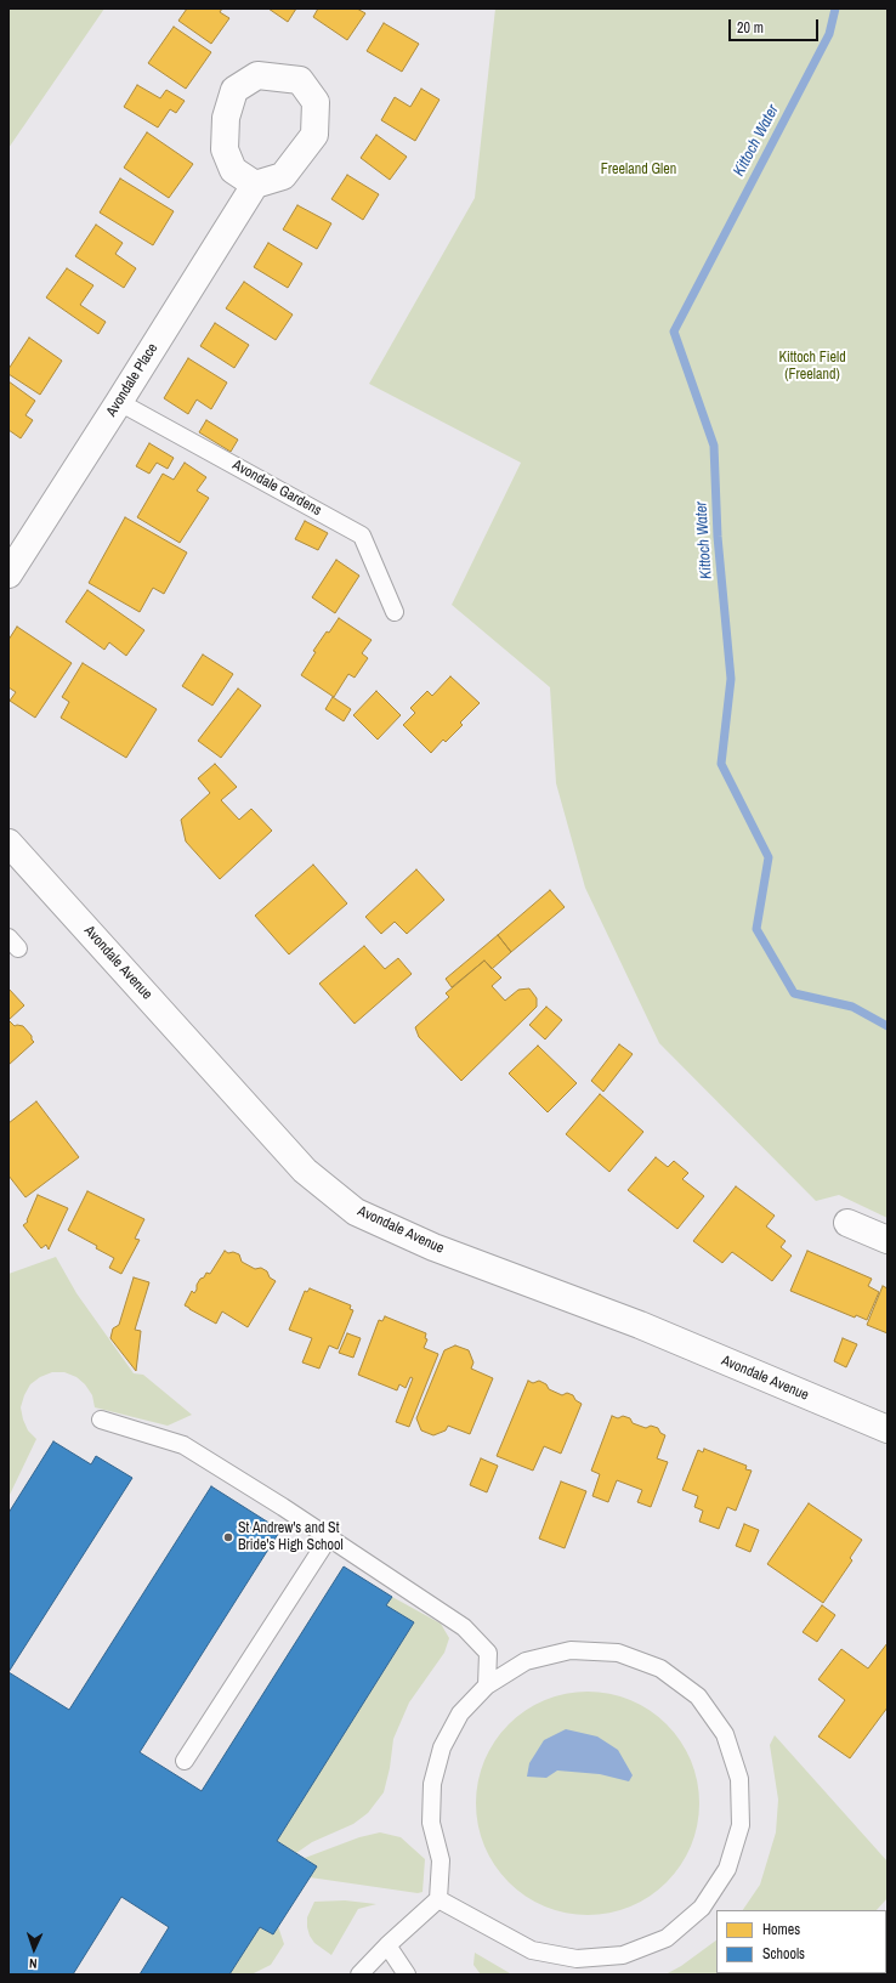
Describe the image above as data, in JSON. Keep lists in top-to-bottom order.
{
  "streets": {
    "street": ["Avondale Place", "Avondale Avenue"],
    "lane": ["Avondale Gardens"]
  },
  "crossings": [
    ["Avondale Place", "Avondale Gardens"]
  ],
  "water": ["Kittoch Water"],
  "parks": ["Freeland Glen", "Kittoch Field (Freeland)"],
  "places": ["St Andrew's and St Bride's High School"],
  "legend": ["Homes", "Schools"],
  "scale_bar": "20 m",
  "north": "bottom"
}
